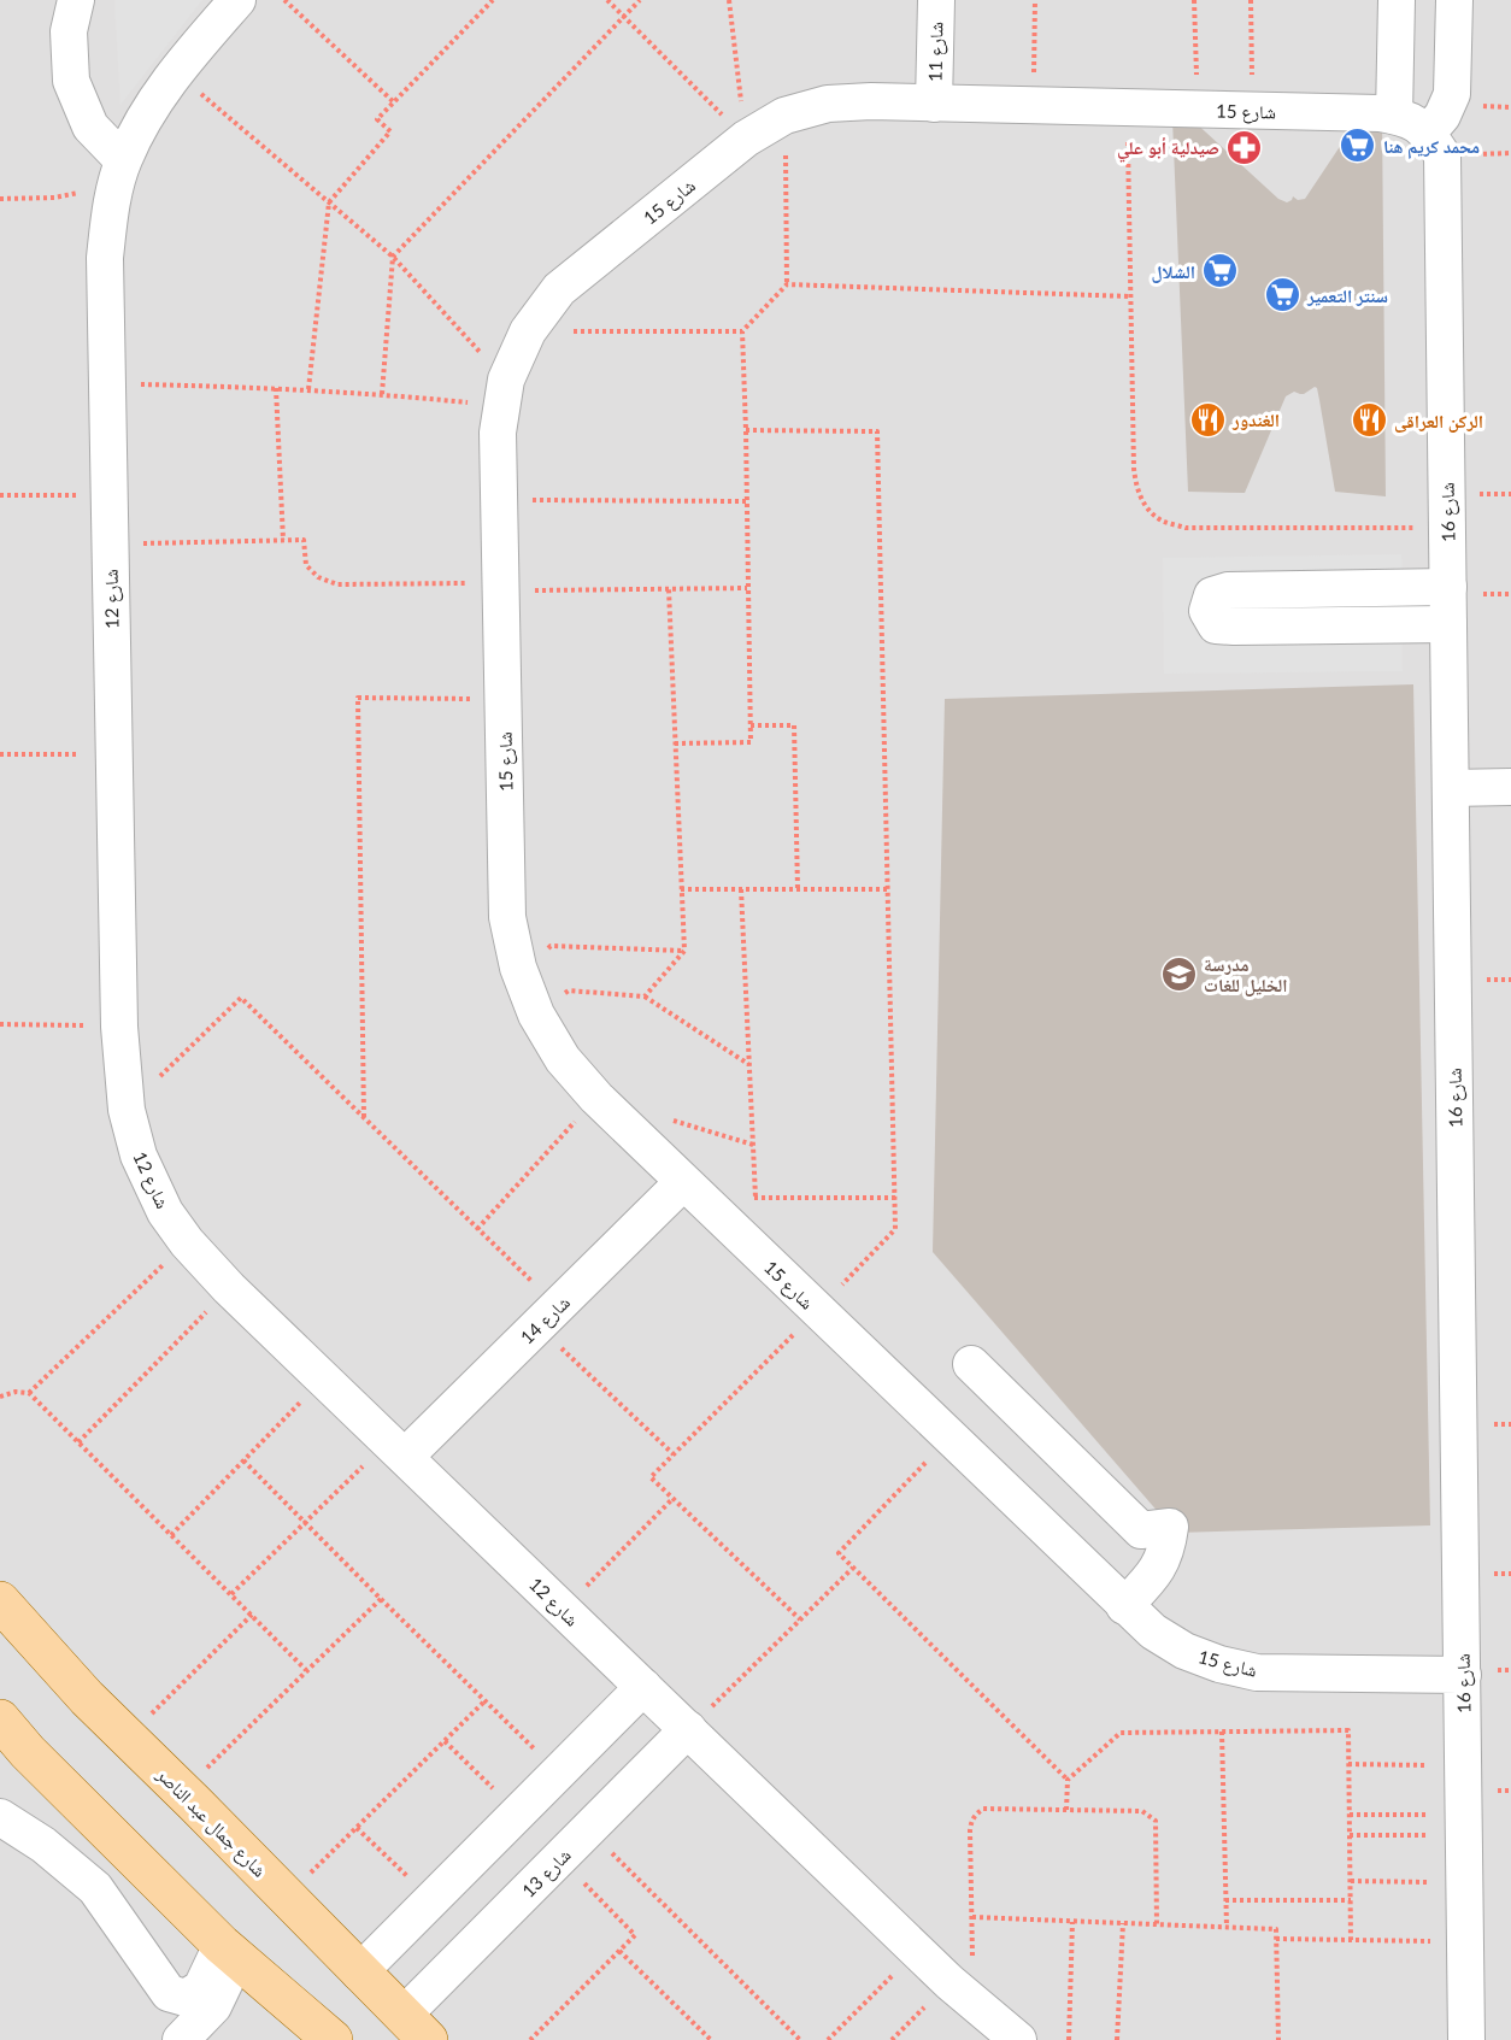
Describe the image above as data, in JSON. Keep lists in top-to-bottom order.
{
  "streets": {
    "main road": ["شارع جمال عبد الناصر"],
    "street": [
      "شارع 11",
      "شارع 15",
      "شارع 16",
      "شارع 12",
      "شارع 14",
      "شارع 13"
    ]
  },
  "crossings": [
    ["شارع 11", "شارع 15"],
    ["شارع 15", "شارع 16"],
    ["شارع 15", "شارع 14"],
    ["شارع 12", "شارع 14"],
    ["شارع 12", "شارع 13"],
    ["شارع جمال عبد الناصر", "شارع 13"]
  ],
  "places": {
    "supermarket": ["محمد كريم هنا", "الشلال", "سنتر التعمير"],
    "pharmacy": ["صيدلية أبو علي"],
    "restaurant": ["الغندور", "الركن العراقى"],
    "school or university": ["مدرسة الخليل للغات"]
  }
}
